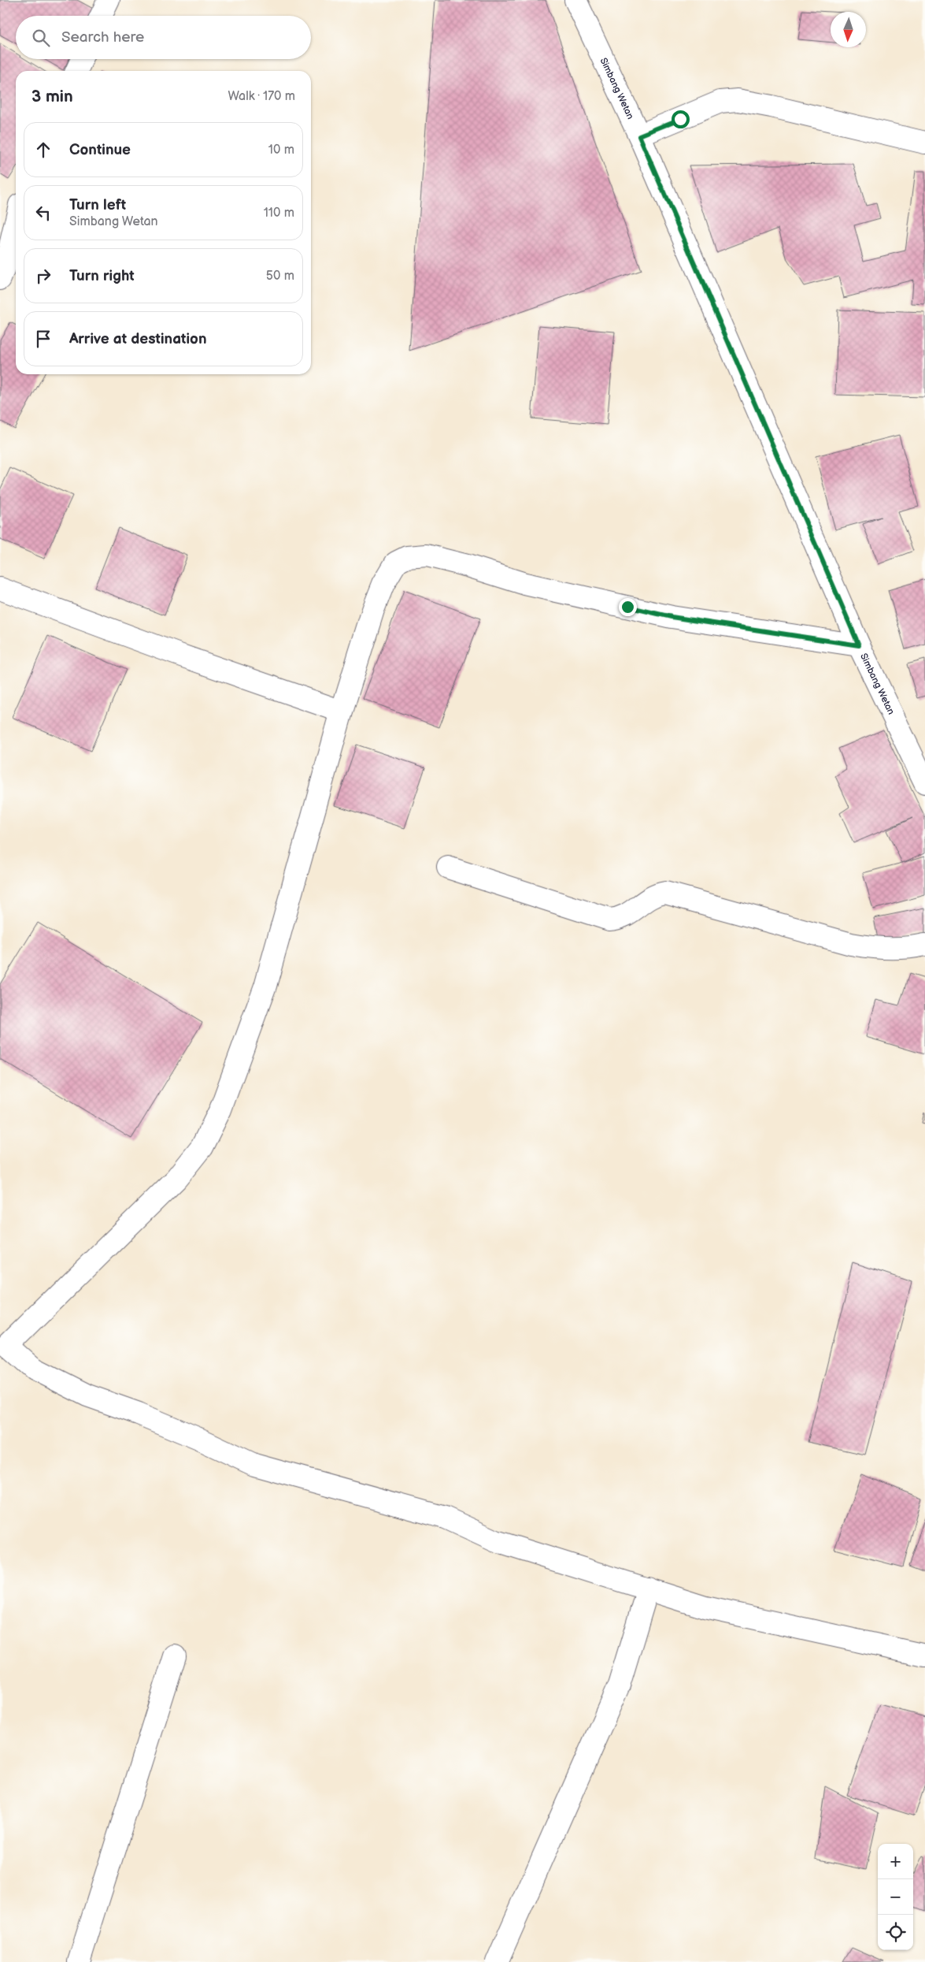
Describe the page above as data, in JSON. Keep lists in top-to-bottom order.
{
  "streets": {
    "street": ["Simbang Wetan"]
  },
  "north": "bottom",
  "page": {
    "search": "Search here",
    "heading": ["3 min", "Walk · 170 m"],
    "list": [
      ["Continue", "10 m"],
      ["Turn left", "Simbang Wetan", "110 m"],
      ["Turn right", "50 m"],
      "Arrive at destination"
    ],
    "map_buttons": ["+", "−"]
  }
}
